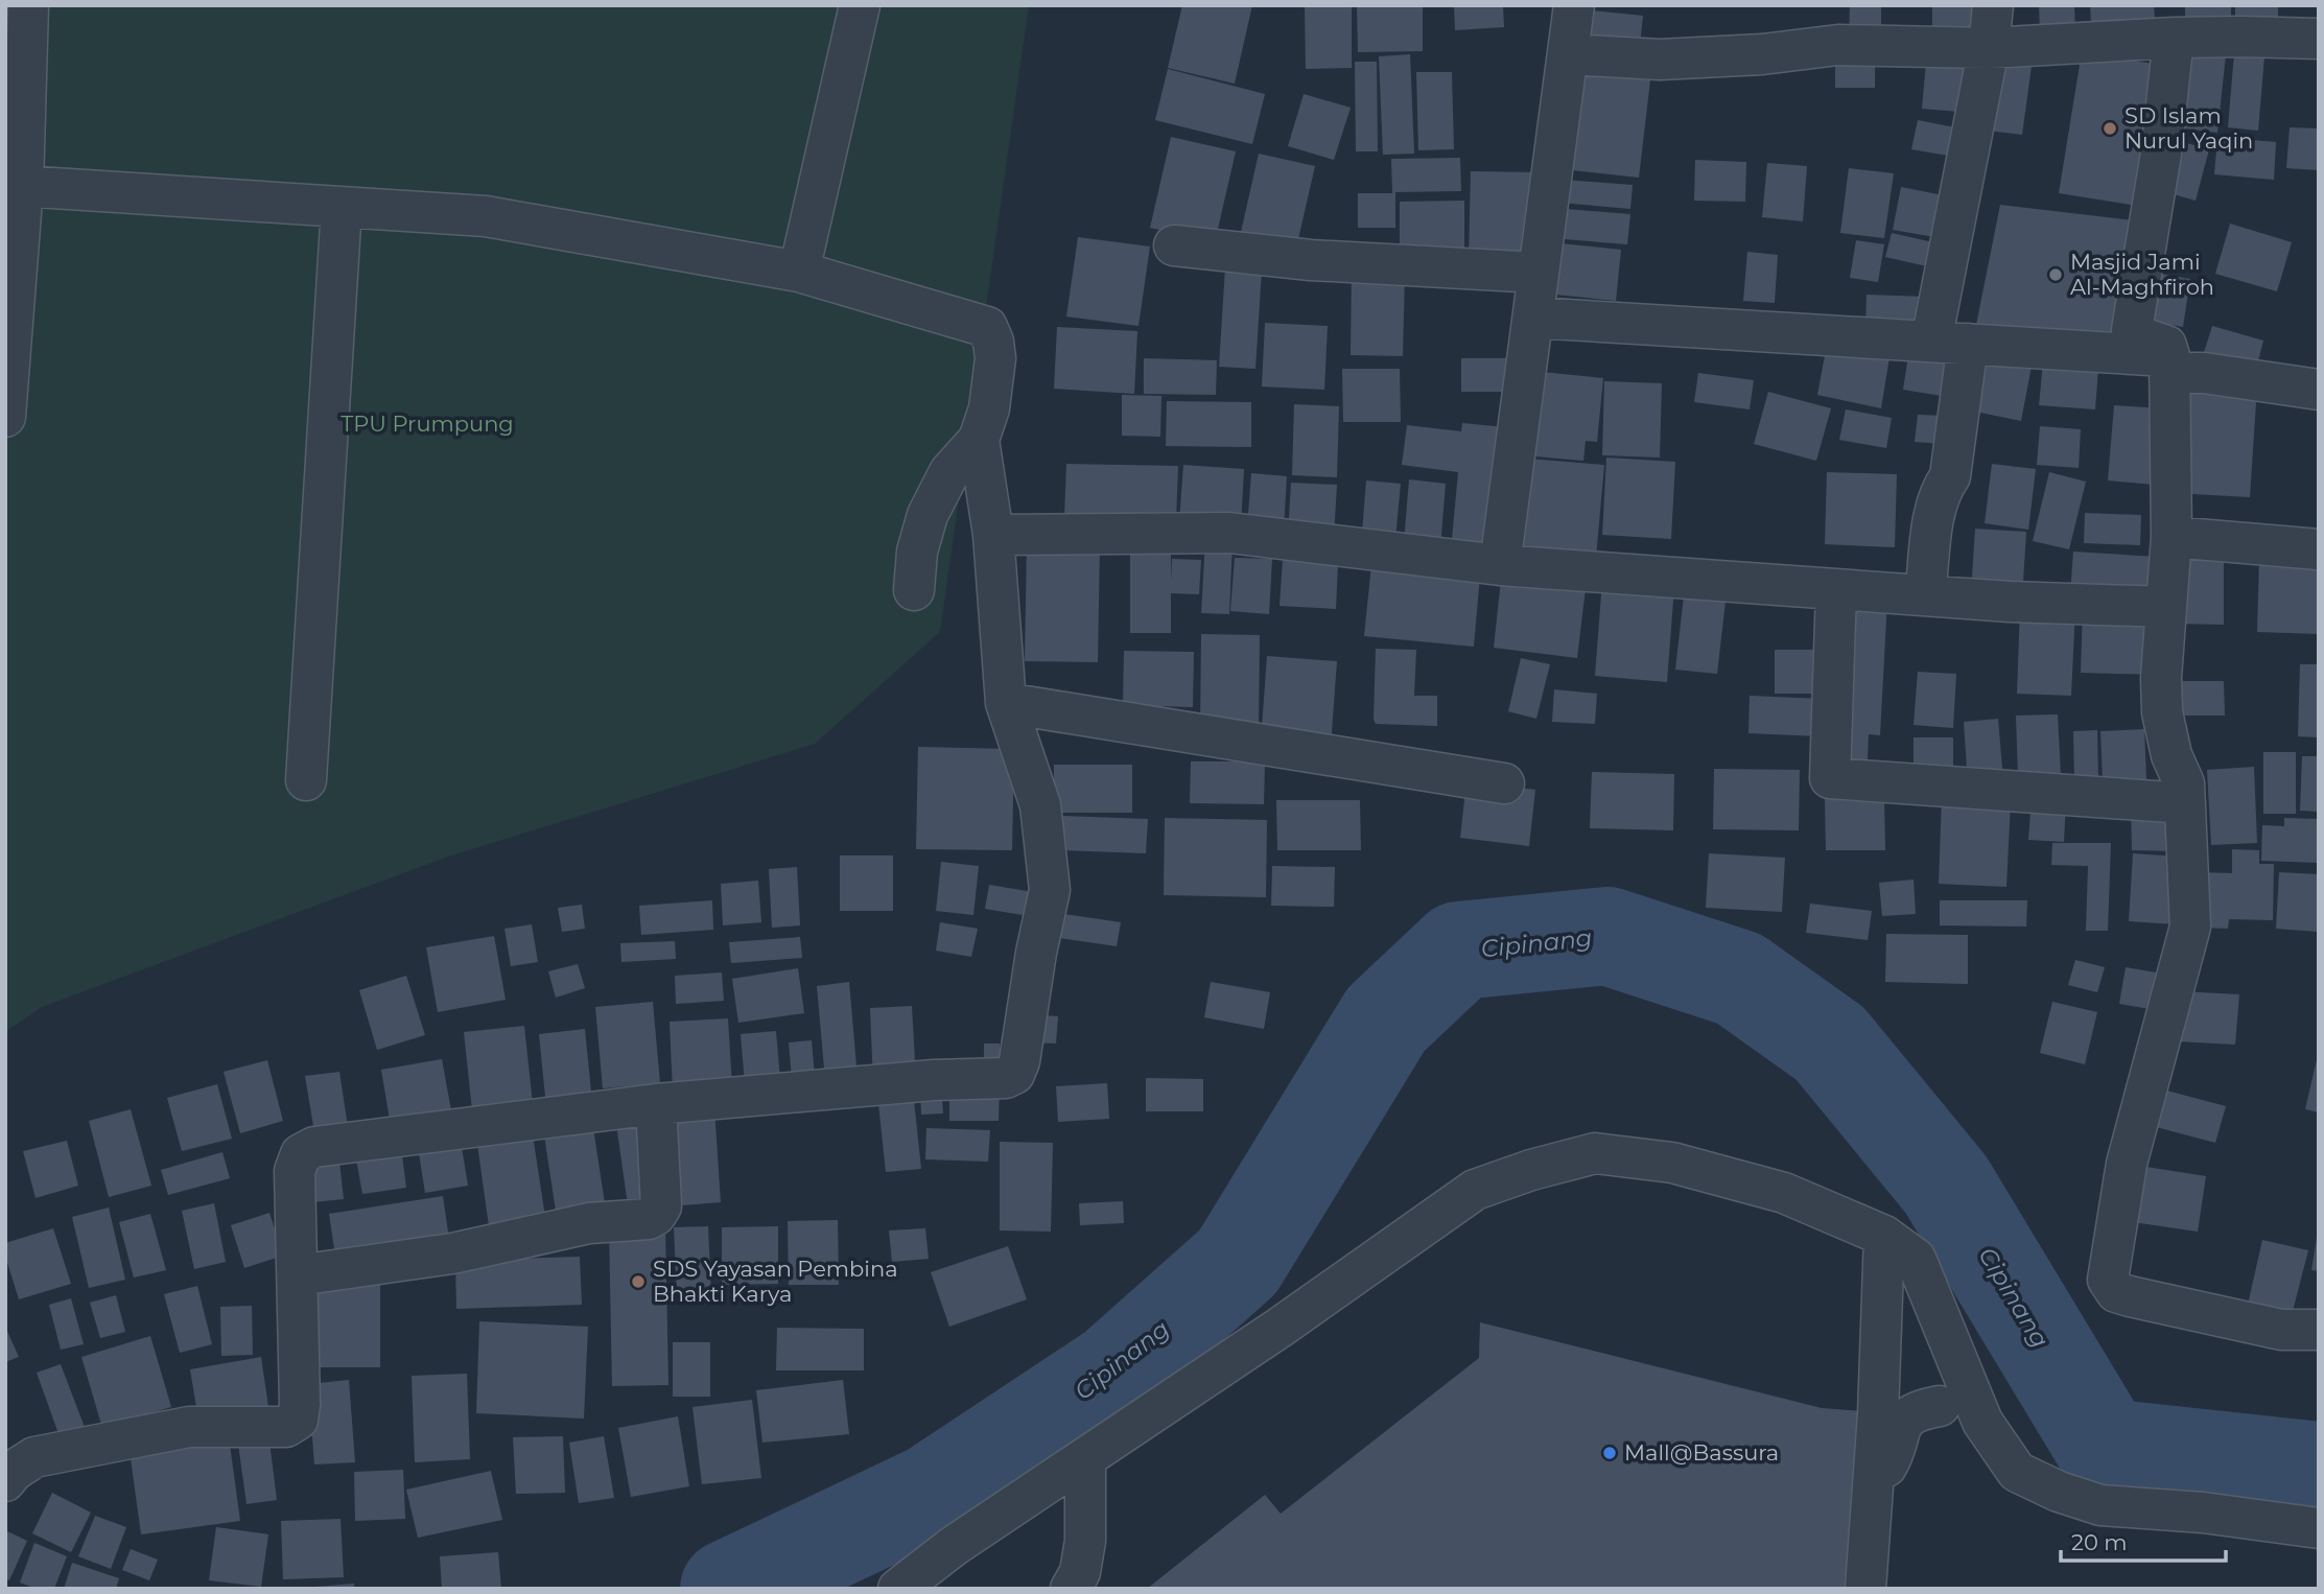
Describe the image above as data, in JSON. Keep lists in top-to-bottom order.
{
  "water": ["Cipinang"],
  "parks": ["TPU Prumpung"],
  "places": [
    "SD Islam Nurul Yaqin",
    "Masjid Jami Al-Maghfiroh",
    "SDS Yayasan Pembina Bhakti Karya",
    "Mall@Bassura"
  ],
  "scale_bar": "20 m"
}
